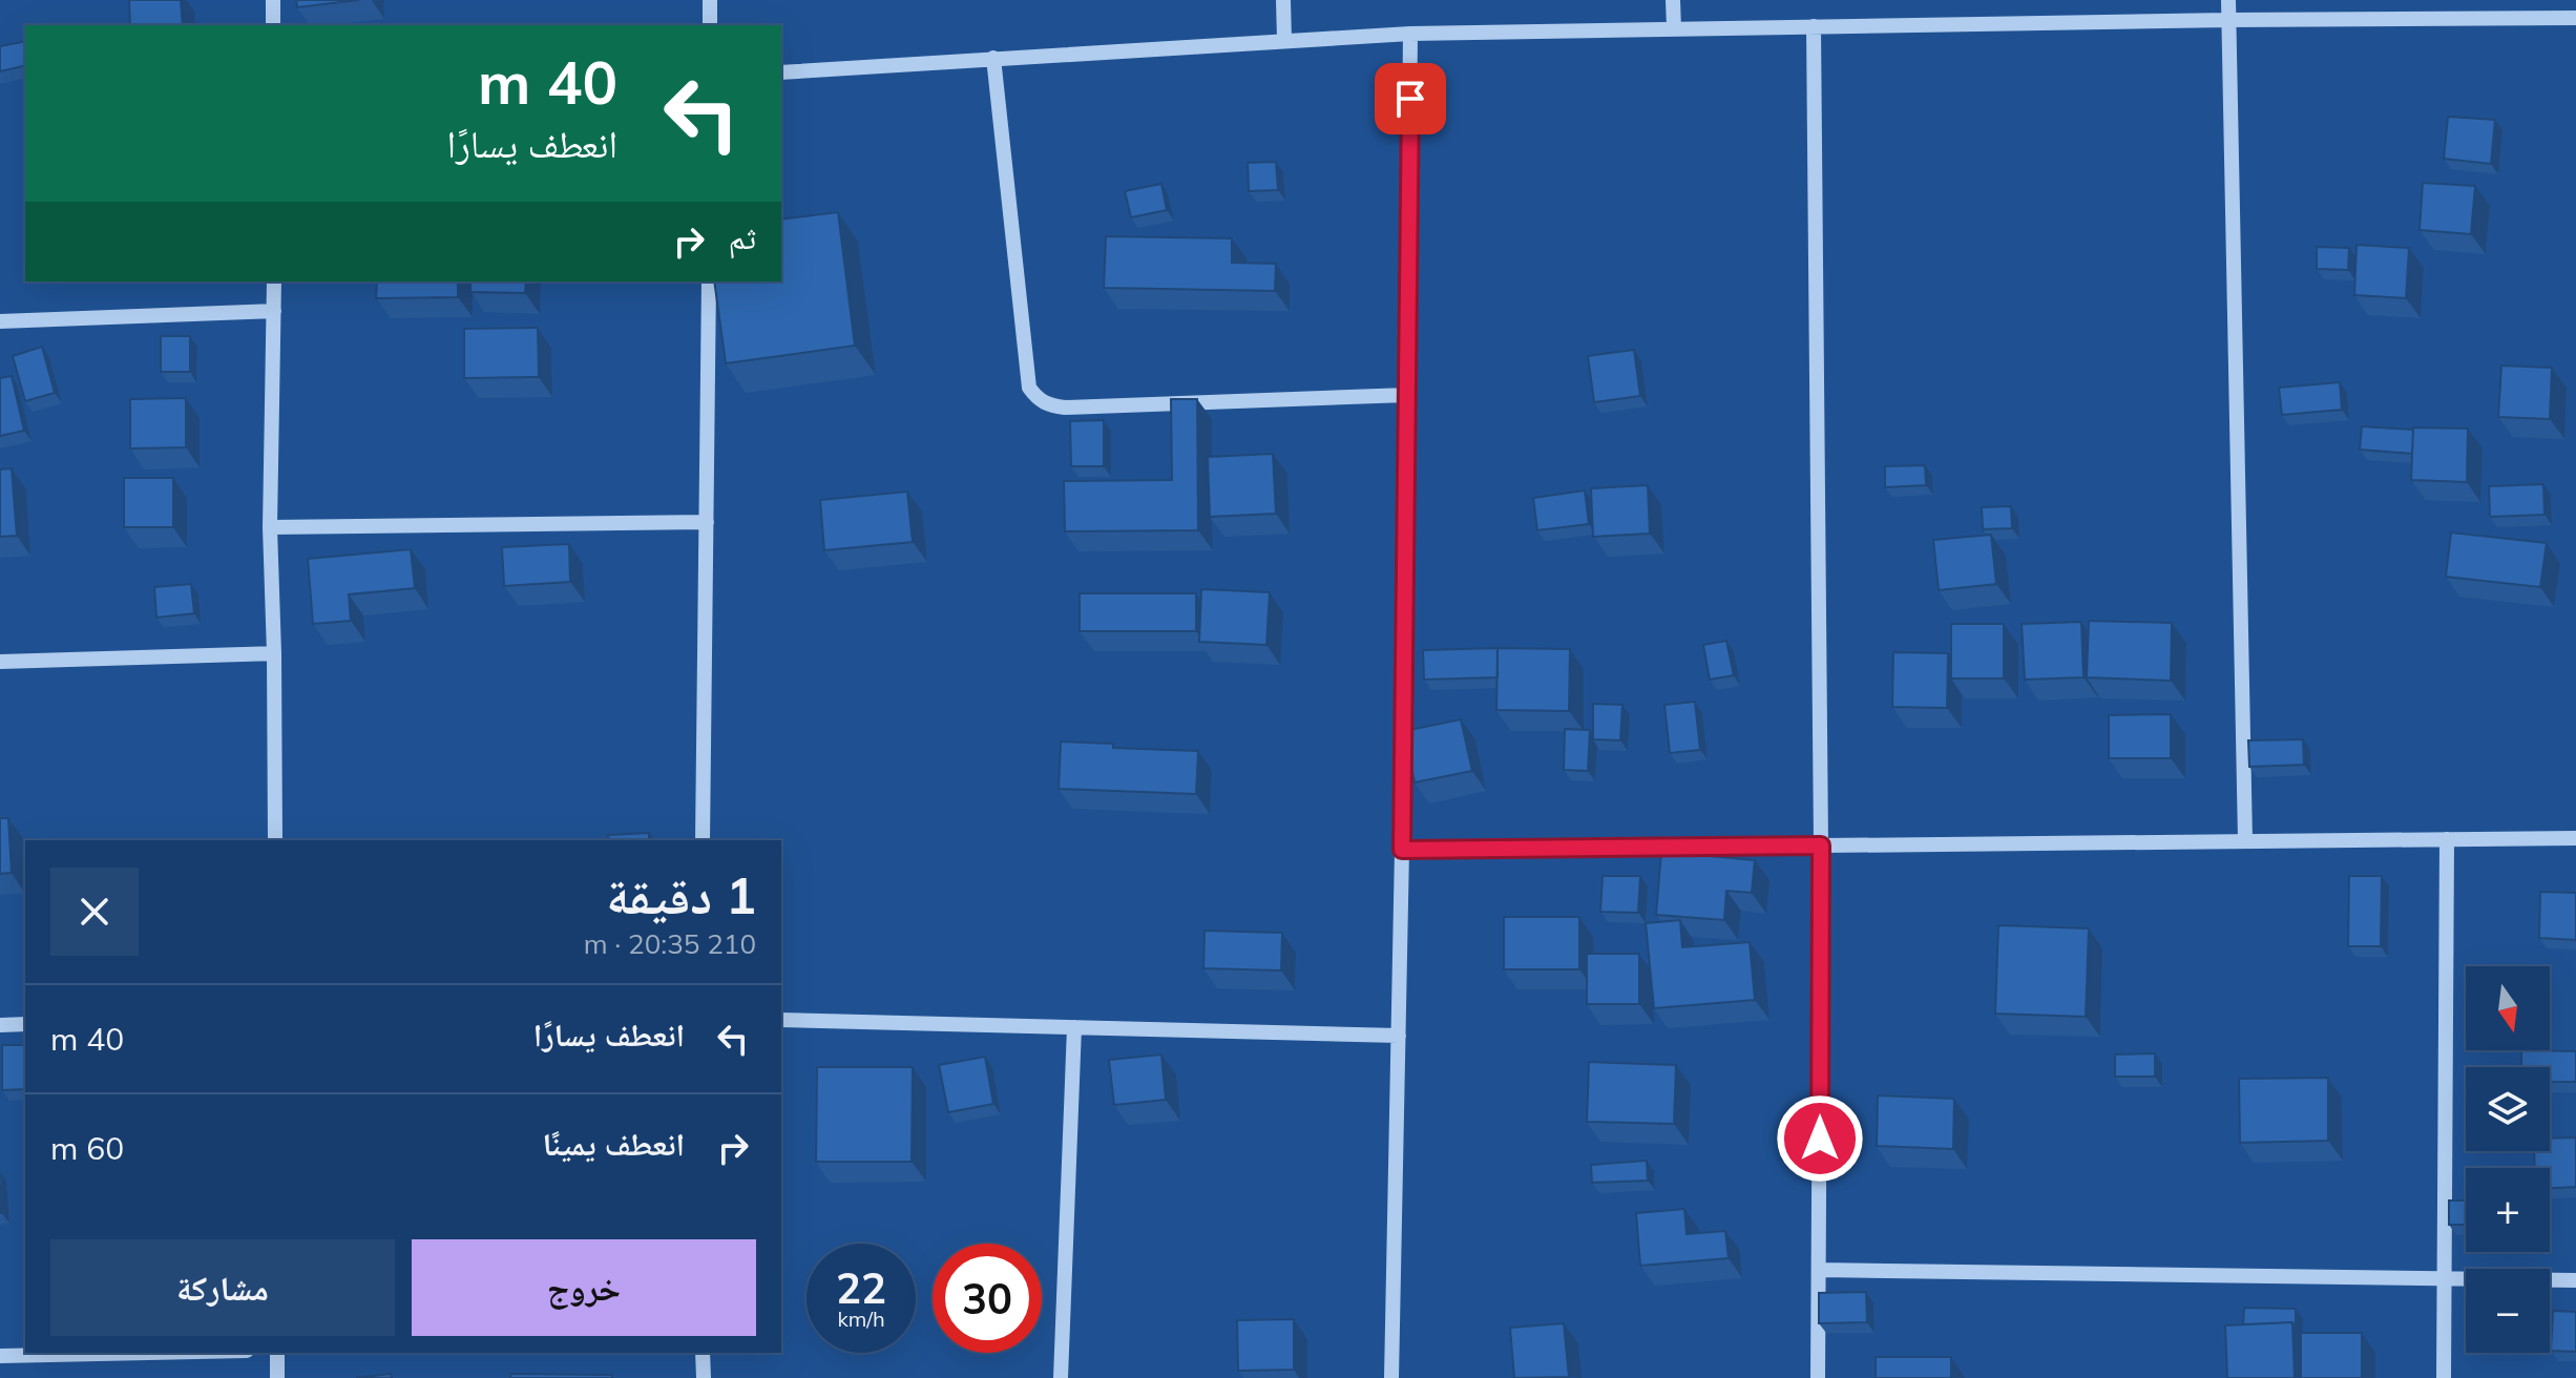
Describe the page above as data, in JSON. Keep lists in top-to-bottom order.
{
  "north": "bottom",
  "page": {
    "turn": ["40 m", "انعطف يسارًا"],
    "then": "ثم",
    "heading": ["1 دقيقة", "210 m · 20:35"],
    "map_buttons": ["+", "−"],
    "list": [
      {
        "name": "انعطف يسارًا",
        "value": "40 m"
      },
      {
        "name": "انعطف يمينًا",
        "value": "60 m"
      }
    ],
    "buttons": ["خروج", "مشاركة"],
    "speed": "22 km/h",
    "limit": "30"
  }
}
